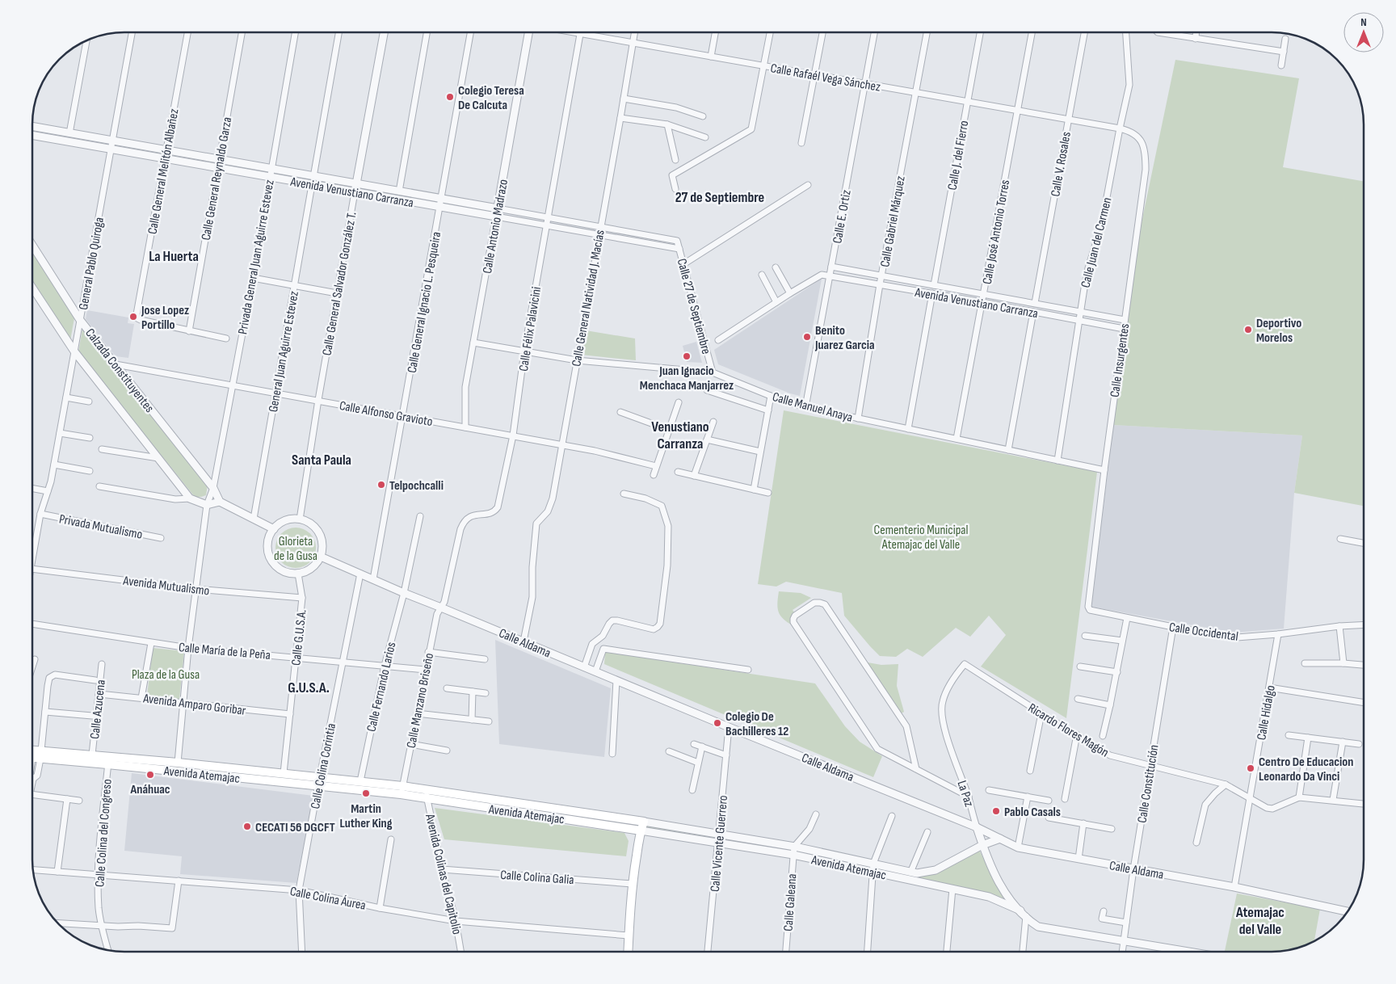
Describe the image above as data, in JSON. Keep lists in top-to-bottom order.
{
  "streets": {
    "main road": ["Avenida Atemajac"],
    "street": [
      "Calle Rafaél Vega Sánchez",
      "Calle J. del Fierro",
      "Calle V. Rosales",
      "Calle General Melitón Albañez",
      "Calle General Reynaldo Garza",
      "Avenida Venustiano Carranza",
      "Calle E. Ortiz",
      "Calle Gabriel Márquez",
      "Calle Antonio Madrazo",
      "Calle José Antonio Torres",
      "Calle Juan del Carmen",
      "Privada General Juan Aguirre Estevez",
      "General Pablo Quiroga",
      "Calle General Salvador González T.",
      "Calle General Natividad J. Macías",
      "Calle General Ignacio L. Pesqueira",
      "Calle 27 de Septiembre",
      "Calle Félix Palavicini",
      "General Juan Aguirre Estevez",
      "Calle Insurgentes",
      "Calzada Constituyentes",
      "Calle Manuel Anaya",
      "Calle Alfonso Gravioto",
      "Privada Mutualismo",
      "Avenida Mutualismo",
      "Calle Occidental",
      "Calle G.U.S.A.",
      "Calle Aldama",
      "Calle María de la Peña",
      "Calle Fernando Larios",
      "Calle Manzano Briseño",
      "Avenida Amparo Goribar",
      "Calle Azucena",
      "Calle Hidalgo",
      "Ricardo Flores Magón",
      "Calle Colina Corintia",
      "Calle Constitución",
      "La Paz",
      "Calle Colina del Congreso",
      "Calle Vicente Guerrero",
      "Avenida Colinas del Capitolio",
      "Calle Colina Galia",
      "Calle Colina Áurea",
      "Calle Galeana"
    ]
  },
  "crossings": [
    ["Calle Rafaél Vega Sánchez", "Calle J. del Fierro"],
    ["Calle Rafaél Vega Sánchez", "Calle V. Rosales"],
    ["Calle Rafaél Vega Sánchez", "Calle E. Ortiz"],
    ["Calle Rafaél Vega Sánchez", "Calle Gabriel Márquez"],
    ["Calle Rafaél Vega Sánchez", "Calle José Antonio Torres"],
    ["Calle Rafaél Vega Sánchez", "Calle Juan del Carmen"],
    ["Calle Rafaél Vega Sánchez", "Calle General Natividad J. Macías"],
    ["Calle Rafaél Vega Sánchez", "Calle Félix Palavicini"],
    ["Calle Rafaél Vega Sánchez", "Calle Insurgentes"],
    ["Calle J. del Fierro", "Avenida Venustiano Carranza"],
    ["Calle V. Rosales", "Avenida Venustiano Carranza"],
    ["Calle General Melitón Albañez", "Calle General Reynaldo Garza"],
    ["Calle General Melitón Albañez", "Avenida Venustiano Carranza"],
    ["Calle General Reynaldo Garza", "Avenida Venustiano Carranza"],
    ["Avenida Venustiano Carranza", "Calle E. Ortiz"],
    ["Avenida Venustiano Carranza", "Calle Gabriel Márquez"],
    ["Avenida Venustiano Carranza", "Calle Antonio Madrazo"],
    ["Avenida Venustiano Carranza", "Calle José Antonio Torres"],
    ["Avenida Venustiano Carranza", "Calle Juan del Carmen"],
    ["Avenida Venustiano Carranza", "Privada General Juan Aguirre Estevez"],
    ["Avenida Venustiano Carranza", "General Pablo Quiroga"],
    ["Avenida Venustiano Carranza", "Calle General Salvador González T."],
    ["Avenida Venustiano Carranza", "Calle General Natividad J. Macías"],
    ["Avenida Venustiano Carranza", "Calle General Ignacio L. Pesqueira"],
    ["Avenida Venustiano Carranza", "Calle 27 de Septiembre"],
    ["Avenida Venustiano Carranza", "Calle Félix Palavicini"],
    ["Avenida Venustiano Carranza", "General Juan Aguirre Estevez"],
    ["Avenida Venustiano Carranza", "Calle Insurgentes"],
    ["Calle E. Ortiz", "Calle Manuel Anaya"],
    ["Calle Gabriel Márquez", "Calle Manuel Anaya"],
    ["Calle Antonio Madrazo", "Calle Manuel Anaya"],
    ["Calle Antonio Madrazo", "Calle Alfonso Gravioto"],
    ["Calle José Antonio Torres", "Calle Manuel Anaya"],
    ["Calle Juan del Carmen", "Calle Insurgentes"],
    ["Calle Juan del Carmen", "Calle Manuel Anaya"],
    ["Privada General Juan Aguirre Estevez", "Calzada Constituyentes"],
    ["Privada General Juan Aguirre Estevez", "Calle Alfonso Gravioto"],
    ["Privada General Juan Aguirre Estevez", "Avenida Mutualismo"],
    ["Privada General Juan Aguirre Estevez", "Calle María de la Peña"],
    ["Privada General Juan Aguirre Estevez", "Avenida Amparo Goribar"],
    ["Privada General Juan Aguirre Estevez", "Avenida Atemajac"],
    ["General Pablo Quiroga", "Calzada Constituyentes"],
    ["General Pablo Quiroga", "Privada Mutualismo"],
    ["Calle General Salvador González T.", "Calle Alfonso Gravioto"],
    ["Calle General Salvador González T.", "Calle G.U.S.A."],
    ["Calle General Salvador González T.", "Calle Aldama"],
    ["Calle General Natividad J. Macías", "Calle Manuel Anaya"],
    ["Calle General Natividad J. Macías", "Calle Alfonso Gravioto"],
    ["Calle General Natividad J. Macías", "Calle Aldama"],
    ["Calle General Ignacio L. Pesqueira", "Calle Alfonso Gravioto"],
    ["Calle General Ignacio L. Pesqueira", "Calle Aldama"],
    ["Calle 27 de Septiembre", "Calle Manuel Anaya"],
    ["Calle Félix Palavicini", "Calle Manuel Anaya"],
    ["Calle Félix Palavicini", "Calle Alfonso Gravioto"],
    ["Calle Félix Palavicini", "Calle Aldama"],
    ["Calle Félix Palavicini", "Calle Manzano Briseño"],
    ["General Juan Aguirre Estevez", "Calle Alfonso Gravioto"],
    ["Calle Insurgentes", "Calle Manuel Anaya"],
    ["Calle Insurgentes", "Calle Occidental"],
    ["Calzada Constituyentes", "Calle Alfonso Gravioto"],
    ["Avenida Mutualismo", "Calle G.U.S.A."],
    ["Calle Occidental", "Calle Hidalgo"],
    ["Calle Occidental", "Calle Constitución"],
    ["Calle G.U.S.A.", "Calle Aldama"],
    ["Calle G.U.S.A.", "Calle María de la Peña"],
    ["Calle G.U.S.A.", "Avenida Amparo Goribar"],
    ["Calle G.U.S.A.", "Avenida Atemajac"],
    ["Calle Aldama", "Calle Fernando Larios"],
    ["Calle Aldama", "Calle Manzano Briseño"],
    ["Calle Aldama", "Calle Hidalgo"],
    ["Calle Aldama", "Calle Colina Corintia"],
    ["Calle Aldama", "Avenida Atemajac"],
    ["Calle Aldama", "Calle Constitución"],
    ["Calle Aldama", "La Paz"],
    ["Calle Aldama", "Calle Vicente Guerrero"],
    ["Calle María de la Peña", "Calle Fernando Larios"],
    ["Calle María de la Peña", "Calle Manzano Briseño"],
    ["Calle María de la Peña", "Calle Colina Corintia"],
    ["Calle Fernando Larios", "Avenida Atemajac"],
    ["Calle Manzano Briseño", "Avenida Atemajac"],
    ["Avenida Amparo Goribar", "Calle Azucena"],
    ["Calle Azucena", "Avenida Atemajac"],
    ["Calle Hidalgo", "Ricardo Flores Magón"],
    ["Ricardo Flores Magón", "Calle Constitución"],
    ["Ricardo Flores Magón", "La Paz"],
    ["Calle Colina Corintia", "Avenida Atemajac"],
    ["Calle Colina Corintia", "Calle Colina Áurea"],
    ["Avenida Atemajac", "La Paz"],
    ["Avenida Atemajac", "Calle Colina del Congreso"],
    ["Avenida Atemajac", "Calle Vicente Guerrero"],
    ["Avenida Atemajac", "Avenida Colinas del Capitolio"],
    ["Avenida Atemajac", "Calle Galeana"],
    ["Calle Constitución", "La Paz"],
    ["Calle Colina del Congreso", "Calle Colina Áurea"],
    ["Avenida Colinas del Capitolio", "Calle Colina Galia"],
    ["Avenida Colinas del Capitolio", "Calle Colina Áurea"]
  ],
  "districts": [
    "27 de Septiembre",
    "La Huerta",
    "Venustiano Carranza",
    "Santa Paula",
    "G.U.S.A.",
    "Atemajac del Valle"
  ],
  "parks": ["Cementerio Municipal Atemajac del Valle", "Glorieta de la Gusa", "Plaza de la Gusa"],
  "places": [
    "Colegio Teresa De Calcuta",
    "Jose Lopez Portillo",
    "Deportivo Morelos",
    "Benito Juarez Garcia",
    "Juan Ignacio Menchaca Manjarrez",
    "Telpochcalli",
    "Colegio De Bachilleres 12",
    "Centro De Educacion Leonardo Da Vinci",
    "Anáhuac",
    "Martin Luther King",
    "Pablo Casals",
    "CECATI 56 DGCFT"
  ],
  "north": "top"
}
